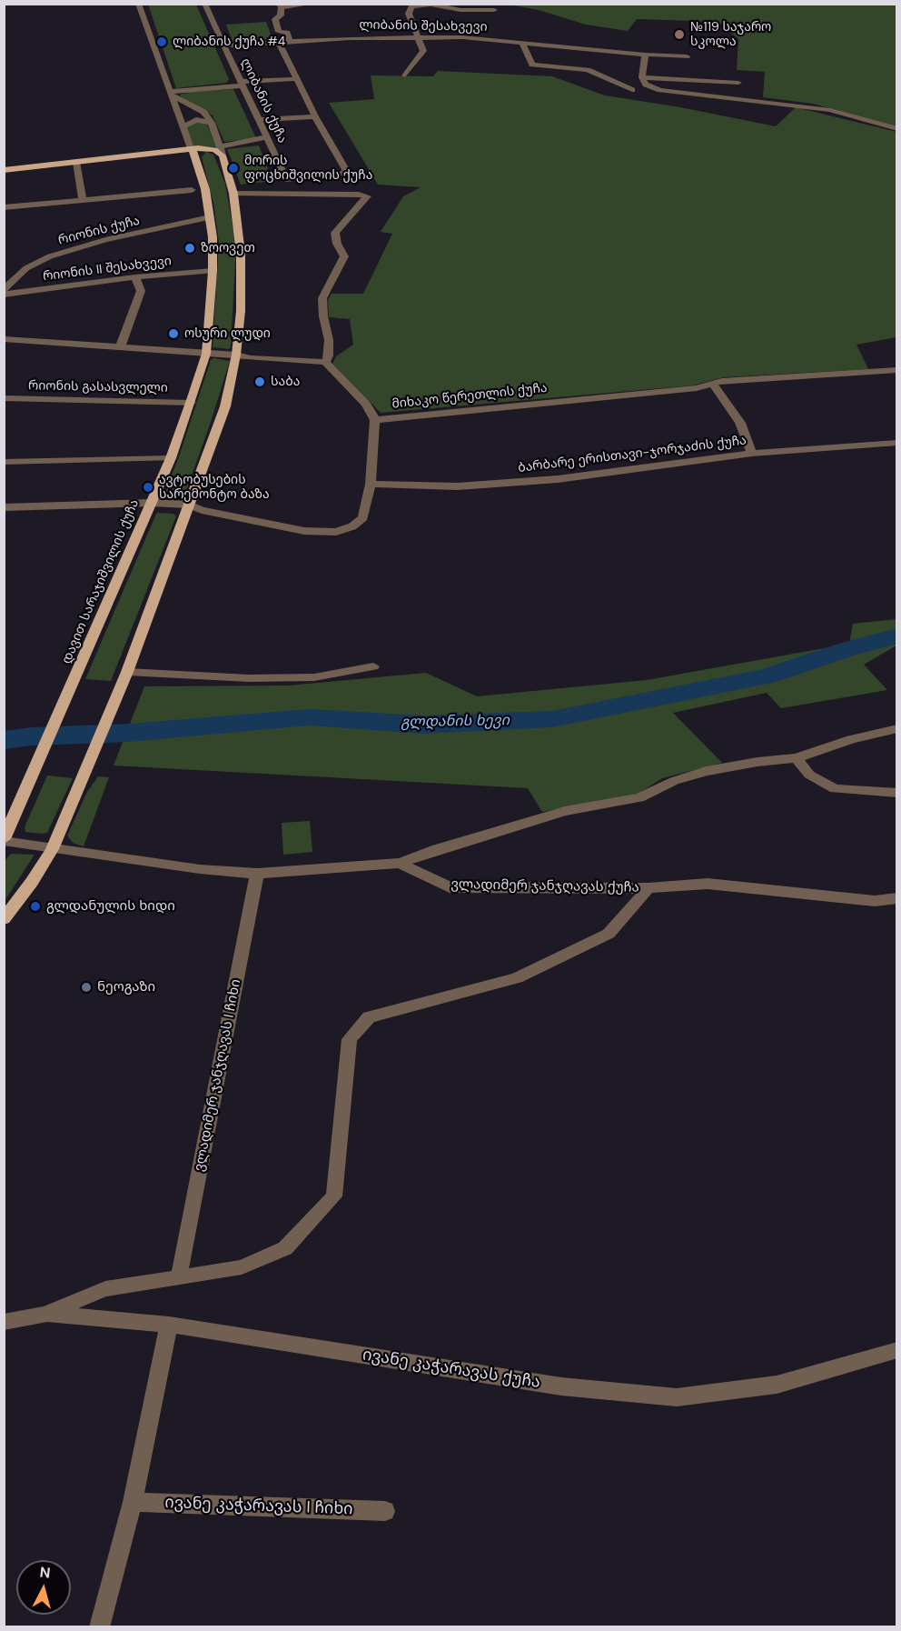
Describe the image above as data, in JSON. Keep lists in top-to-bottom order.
{
  "streets": {
    "main road": ["დავით სარაჯიშვილის ქუჩა"],
    "street": [
      "ლიბანის შესახვევი",
      "ლიბანის ქუჩა",
      "რიონის ქუჩა",
      "რიონის II შესახვევი",
      "რიონის გასასვლელი",
      "მიხაკო წერეთლის ქუჩა",
      "ბარბარე ერისთავი-ჯორჯაძის ქუჩა",
      "ვლადიმერ ჯანჯღავას ქუჩა",
      "ვლადიმერ ჯანჯღავას I ჩიხი",
      "ივანე კაჭარავას ქუჩა",
      "ივანე კაჭარავას I ჩიხი"
    ]
  },
  "crossings": [
    ["ლიბანის შესახვევი", "ლიბანის ქუჩა"],
    ["რიონის ქუჩა", "დავით სარაჯიშვილის ქუჩა"],
    ["რიონის II შესახვევი", "დავით სარაჯიშვილის ქუჩა"],
    ["რიონის გასასვლელი", "დავით სარაჯიშვილის ქუჩა"]
  ],
  "water": ["გლდანის ხევი"],
  "places": [
    "№119 საჯარო სკოლა",
    "ლიბანის ქუჩა #4",
    "მორის ფოცხიშვილის ქუჩა",
    "ზოოვეთ",
    "ოსური ლუდი",
    "საბა",
    "ავტობუსების სარემონტო ბაზა",
    "გლდანულის ხიდი",
    "ნეოგაზი"
  ],
  "north": "top"
}
